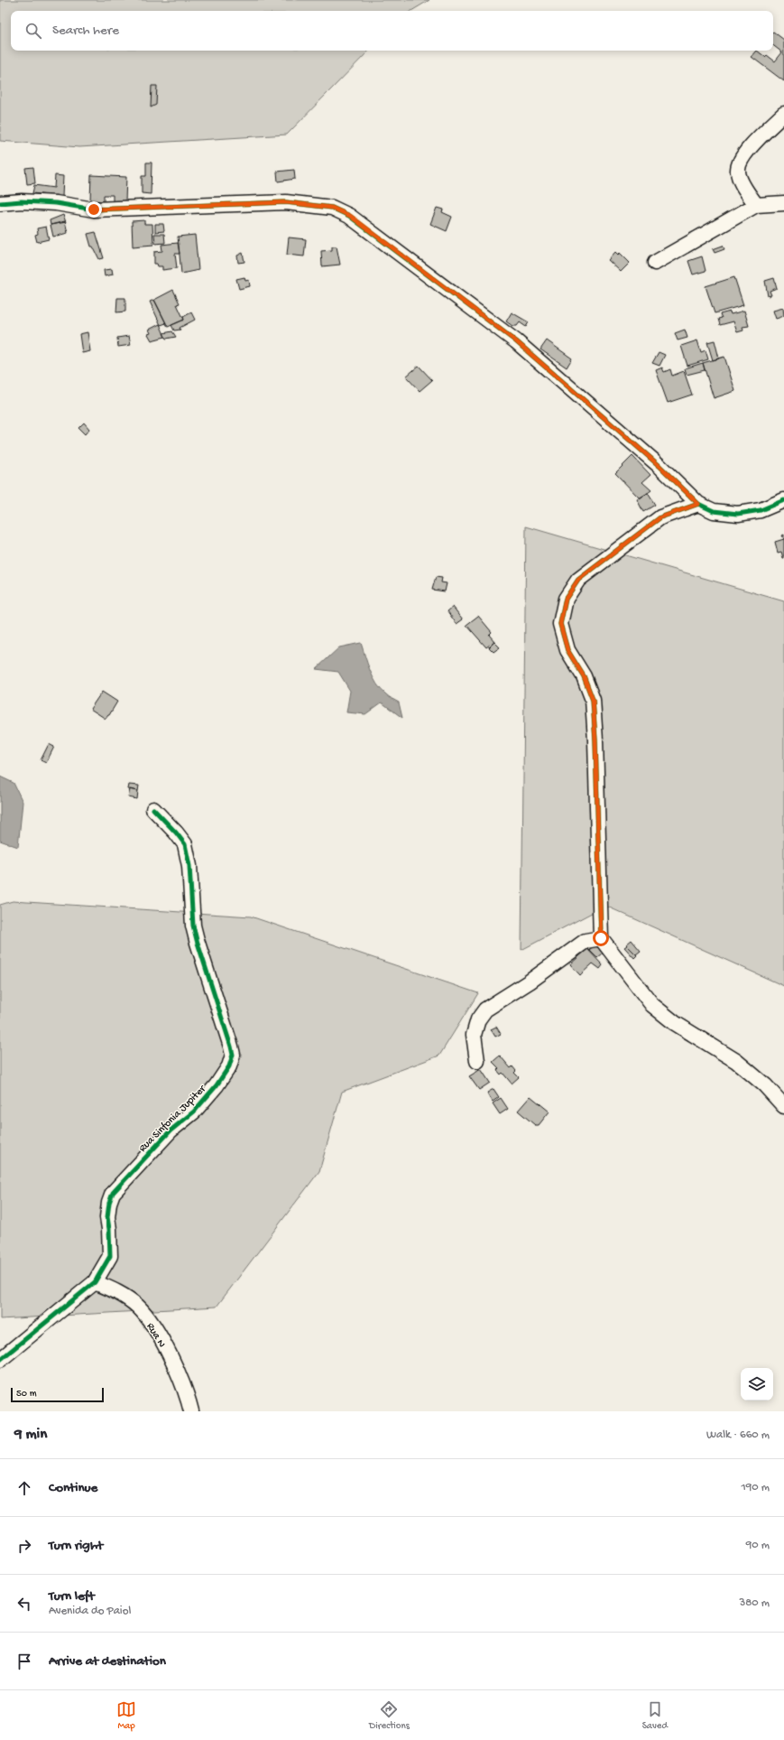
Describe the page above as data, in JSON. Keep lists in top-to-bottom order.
{
  "streets": {
    "street": ["Rua Sinfonia Jupiter", "Rua N"]
  },
  "crossings": [
    ["Rua Sinfonia Jupiter", "Rua N"]
  ],
  "scale_bar": "50 m",
  "page": {
    "search": "Search here",
    "scale": "50 m",
    "heading": ["9 min", "Walk · 660 m"],
    "list": [
      ["Continue", "190 m"],
      ["Turn right", "90 m"],
      ["Turn left", "Avenida do Paiol", "380 m"],
      "Arrive at destination"
    ],
    "nav": ["Map", "Directions", "Saved"]
  }
}
